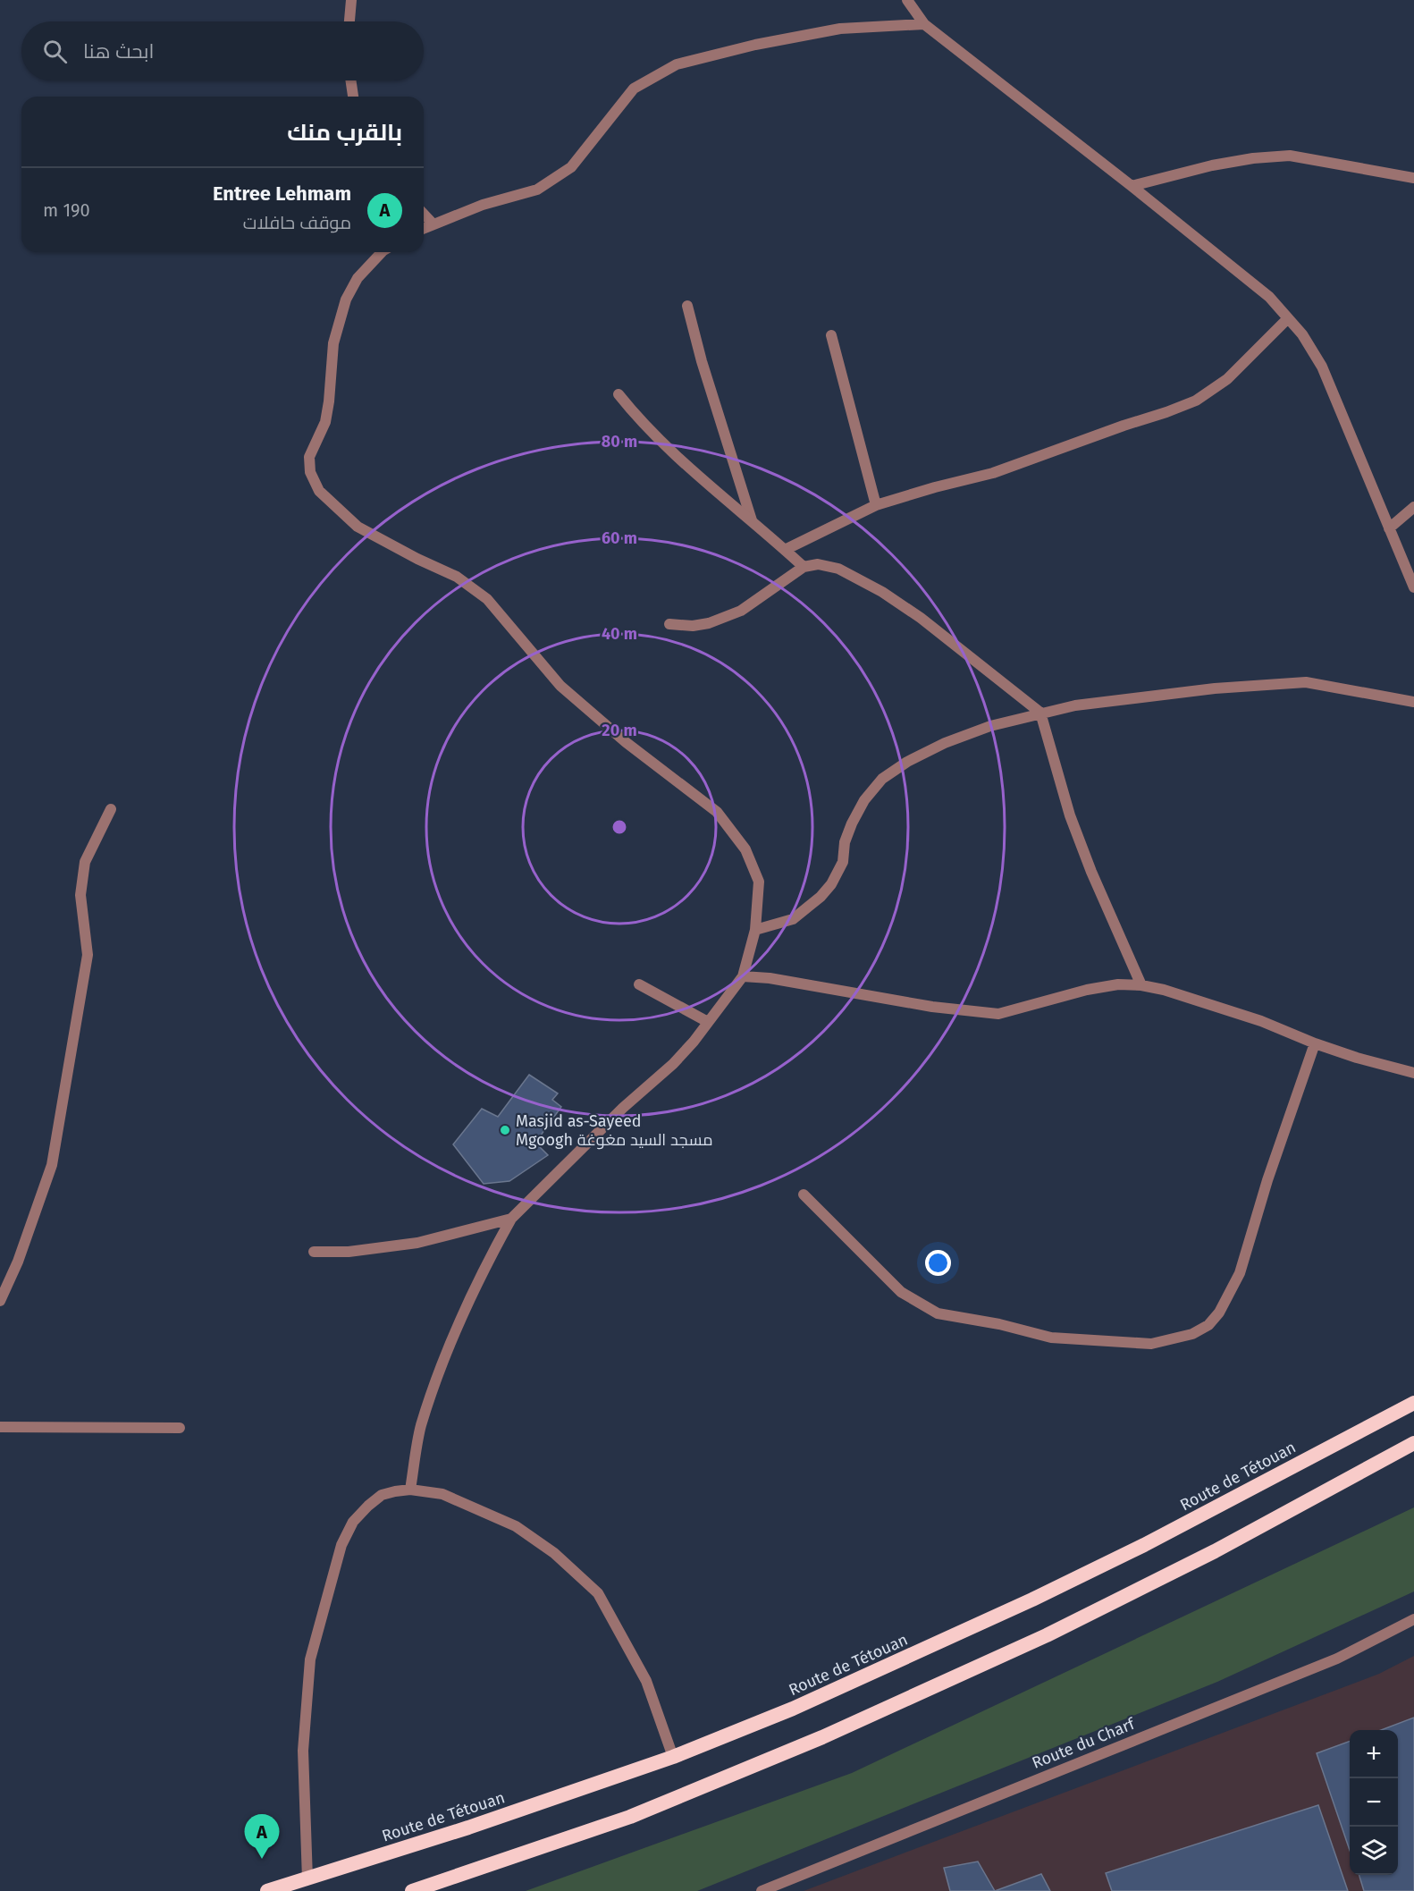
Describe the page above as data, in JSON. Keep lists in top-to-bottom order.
{
  "streets": {
    "highway": ["Route de Tétouan"],
    "street": ["Route du Charf"]
  },
  "places": ["Masjid as-Sayeed Mgoogh مسجد السيد مغوغة"],
  "page": {
    "search": "ابحث هنا",
    "heading": "بالقرب منك",
    "list": [
      {
        "mark": "A",
        "name": "Entree Lehmam",
        "note": "موقف حافلات",
        "value": "190 m"
      }
    ],
    "map_buttons": ["+", "−"],
    "pins": "A"
  },
  "rings": [
    "80 m",
    "60 m",
    "40 m",
    "20 m"
  ]
}
